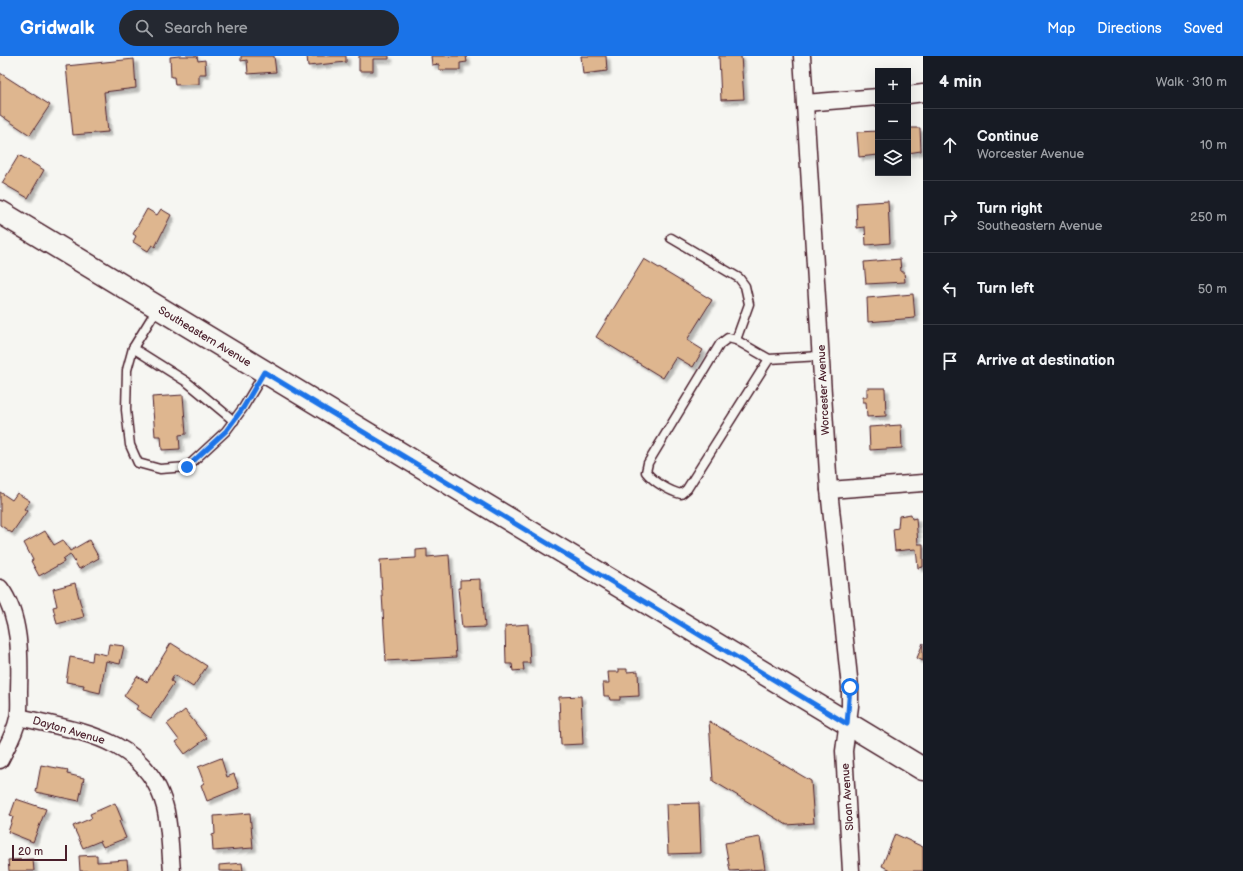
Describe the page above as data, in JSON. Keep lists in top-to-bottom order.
{
  "streets": {
    "main road": ["Southeastern Avenue"],
    "street": ["Worcester Avenue", "Dayton Avenue", "Sloan Avenue"]
  },
  "crossings": [
    ["Southeastern Avenue", "Worcester Avenue"],
    ["Southeastern Avenue", "Sloan Avenue"],
    ["Worcester Avenue", "Sloan Avenue"]
  ],
  "scale_bar": "20 m",
  "page": {
    "header": "Gridwalk",
    "search": "Search here",
    "nav": ["Map", "Directions", "Saved"],
    "heading": ["4 min", "Walk · 310 m"],
    "map_buttons": ["+", "−"],
    "list": [
      ["Continue", "Worcester Avenue", "10 m"],
      ["Turn right", "Southeastern Avenue", "250 m"],
      ["Turn left", "50 m"],
      "Arrive at destination"
    ],
    "scale": "20 m"
  }
}
